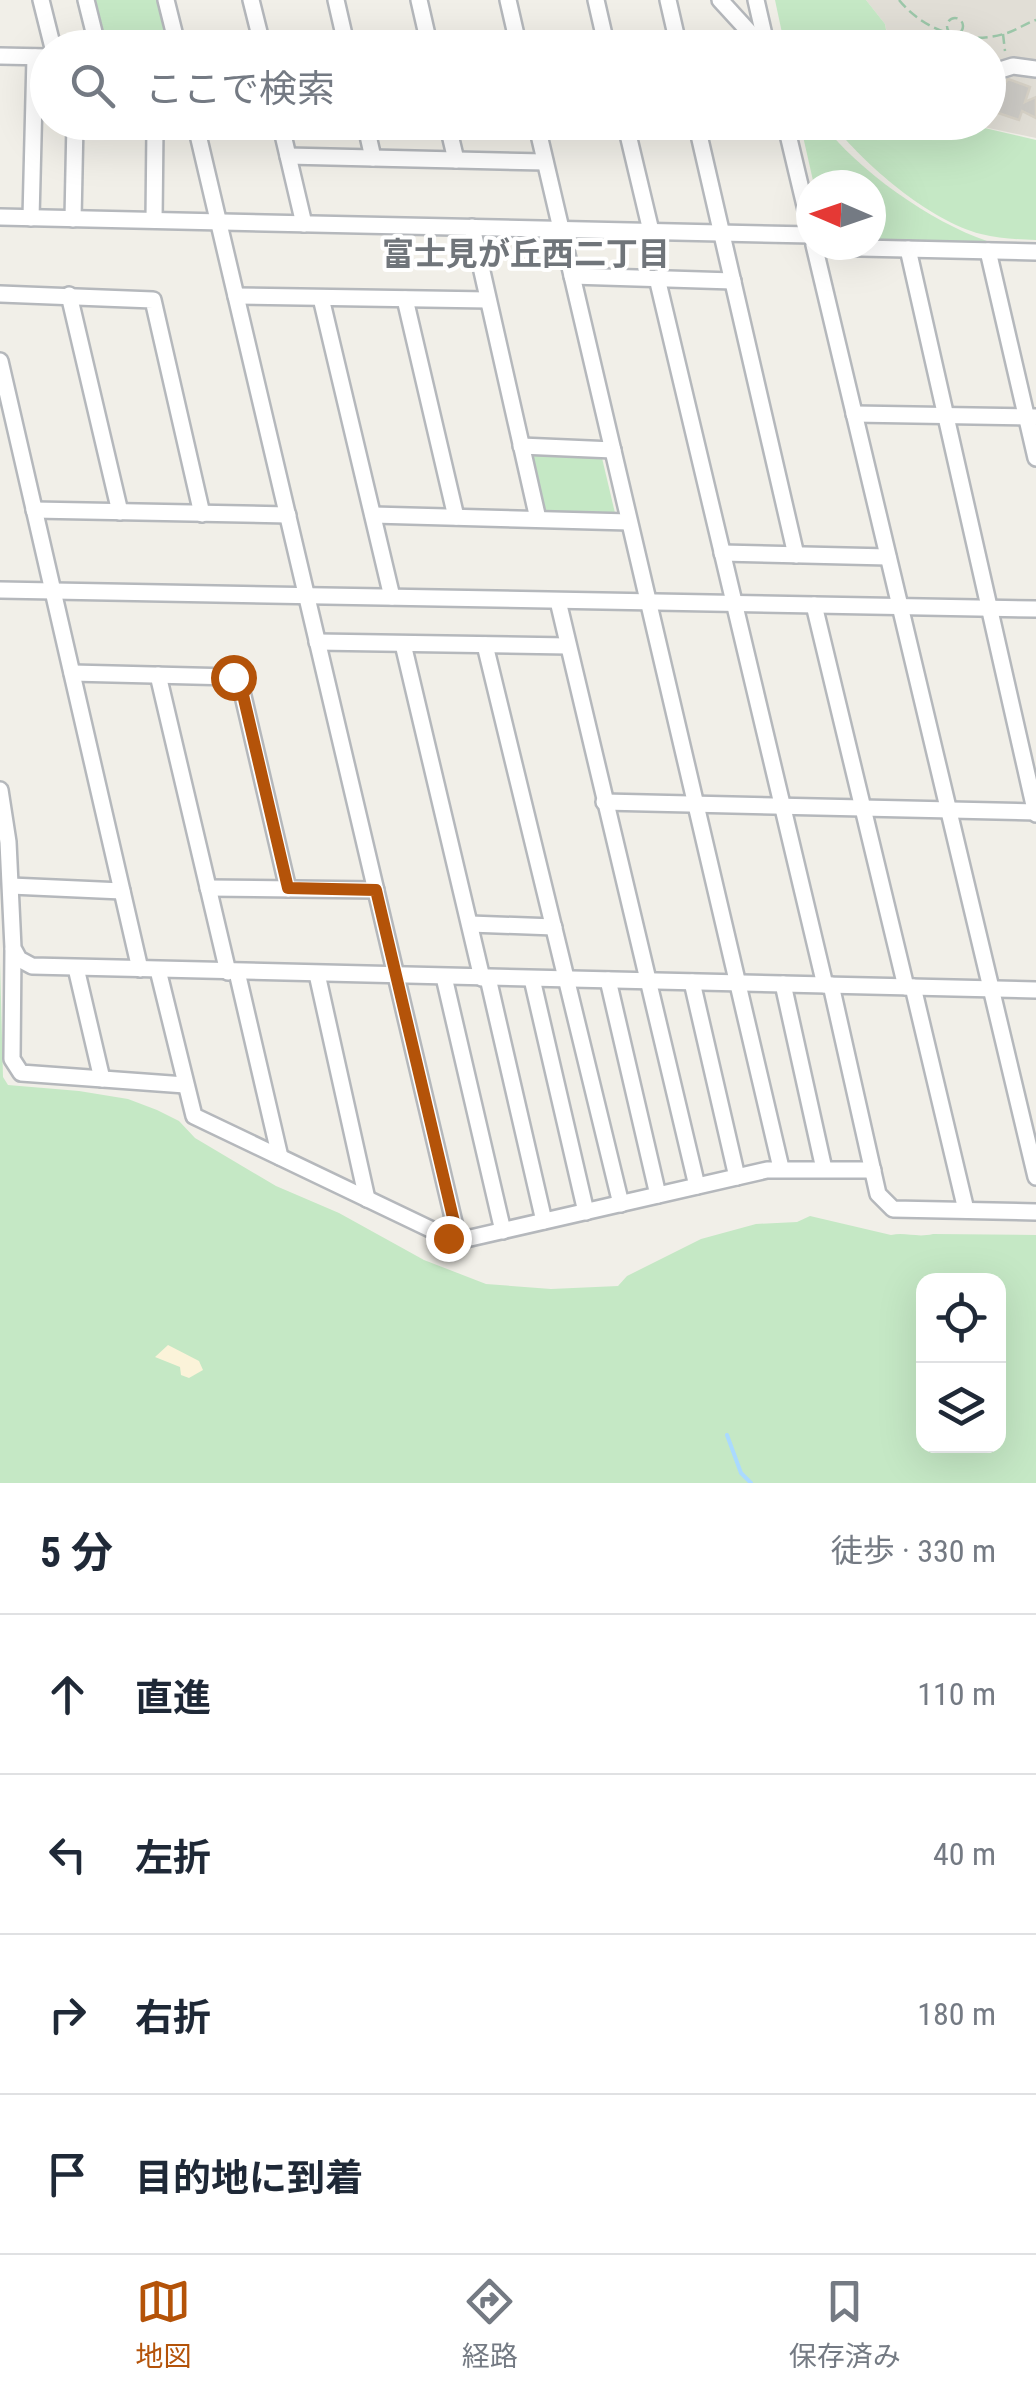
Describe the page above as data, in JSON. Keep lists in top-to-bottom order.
{
  "districts": ["富士見が丘西二丁目"],
  "north": "left",
  "page": {
    "search": "ここで検索",
    "heading": ["5 分", "徒歩 · 330 m"],
    "list": [
      ["直進", "110 m"],
      ["左折", "40 m"],
      ["右折", "180 m"],
      "目的地に到着"
    ],
    "nav": ["地図", "経路", "保存済み"]
  }
}
